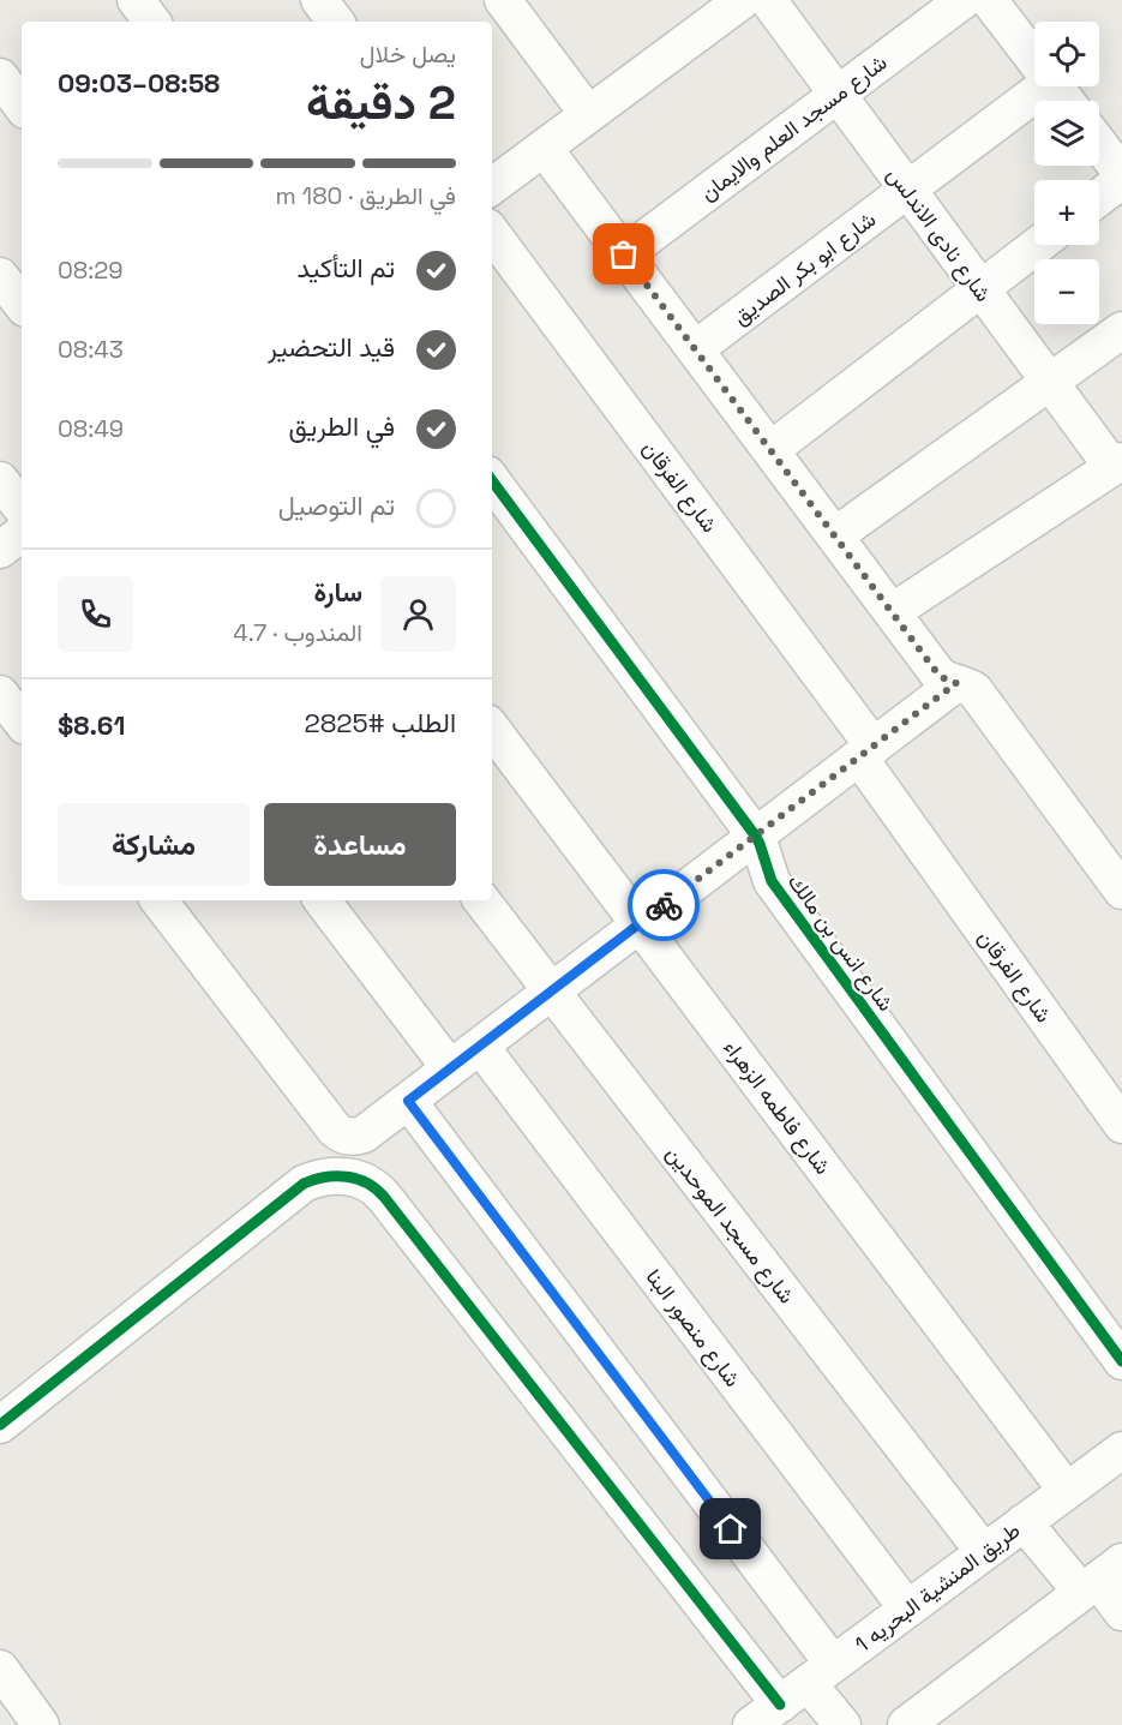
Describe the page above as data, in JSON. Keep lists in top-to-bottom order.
{
  "streets": {
    "street": [
      "شارع مسجد العلم والايمان",
      "شارع نادى الاندلس",
      "شارع ابو بكر الصديق",
      "شارع الفرقان",
      "شارع انس بن مالك",
      "شارع فاطمه الزهراء",
      "شارع مسجد الموحدين",
      "شارع منصور البنا",
      "طريق المنشية البحريه 1"
    ]
  },
  "crossings": [
    ["شارع مسجد العلم والايمان", "شارع نادى الاندلس"],
    ["شارع نادى الاندلس", "شارع ابو بكر الصديق"],
    ["شارع فاطمه الزهراء", "طريق المنشية البحريه 1"],
    ["شارع مسجد الموحدين", "طريق المنشية البحريه 1"],
    ["شارع منصور البنا", "طريق المنشية البحريه 1"]
  ],
  "page": {
    "map_buttons": ["+", "−"],
    "heading": ["2 دقيقة", "يصل خلال", "08:58–09:03"],
    "panel": [
      "سارة",
      "المندوب · 4.7",
      "الطلب #2825",
      "$8.61"
    ],
    "bar": "في الطريق · 180 m",
    "list": [
      ["تم التأكيد", "08:29"],
      ["قيد التحضير", "08:43"],
      ["في الطريق", "08:49"],
      "تم التوصيل"
    ],
    "buttons": ["مساعدة", "مشاركة"]
  }
}
